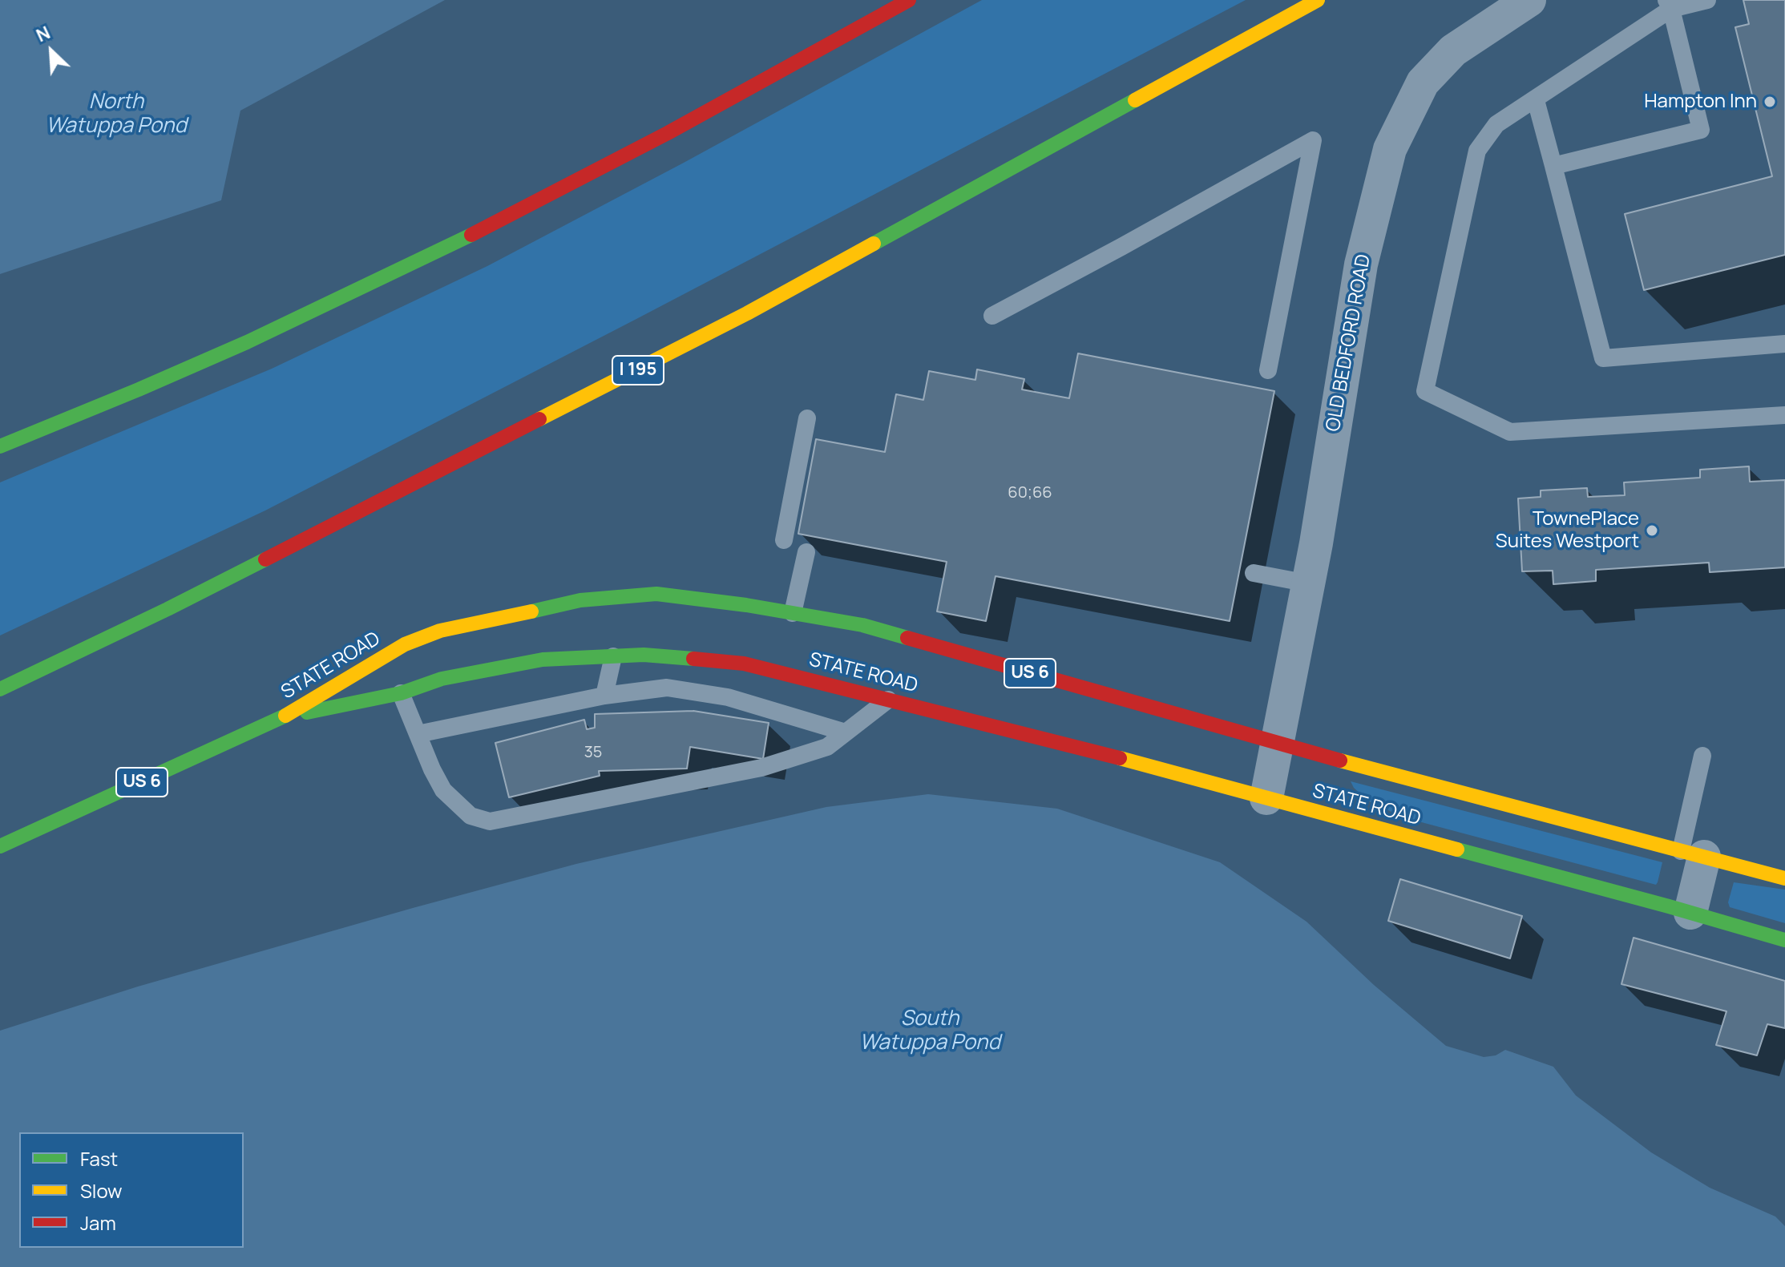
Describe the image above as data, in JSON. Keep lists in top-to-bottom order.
{
  "streets": {
    "main road": ["I 195", "STATE ROAD", "US 6"],
    "street": ["OLD BEDFORD ROAD"]
  },
  "crossings": [
    ["OLD BEDFORD ROAD", "STATE ROAD"],
    ["STATE ROAD", "US 6"]
  ],
  "water": ["North Watuppa Pond", "South Watuppa Pond"],
  "places": ["Hampton Inn", "TownePlace Suites Westport"],
  "house_numbers": ["60;66", "35"],
  "legend": ["Fast", "Slow", "Jam"],
  "north": "top left"
}
